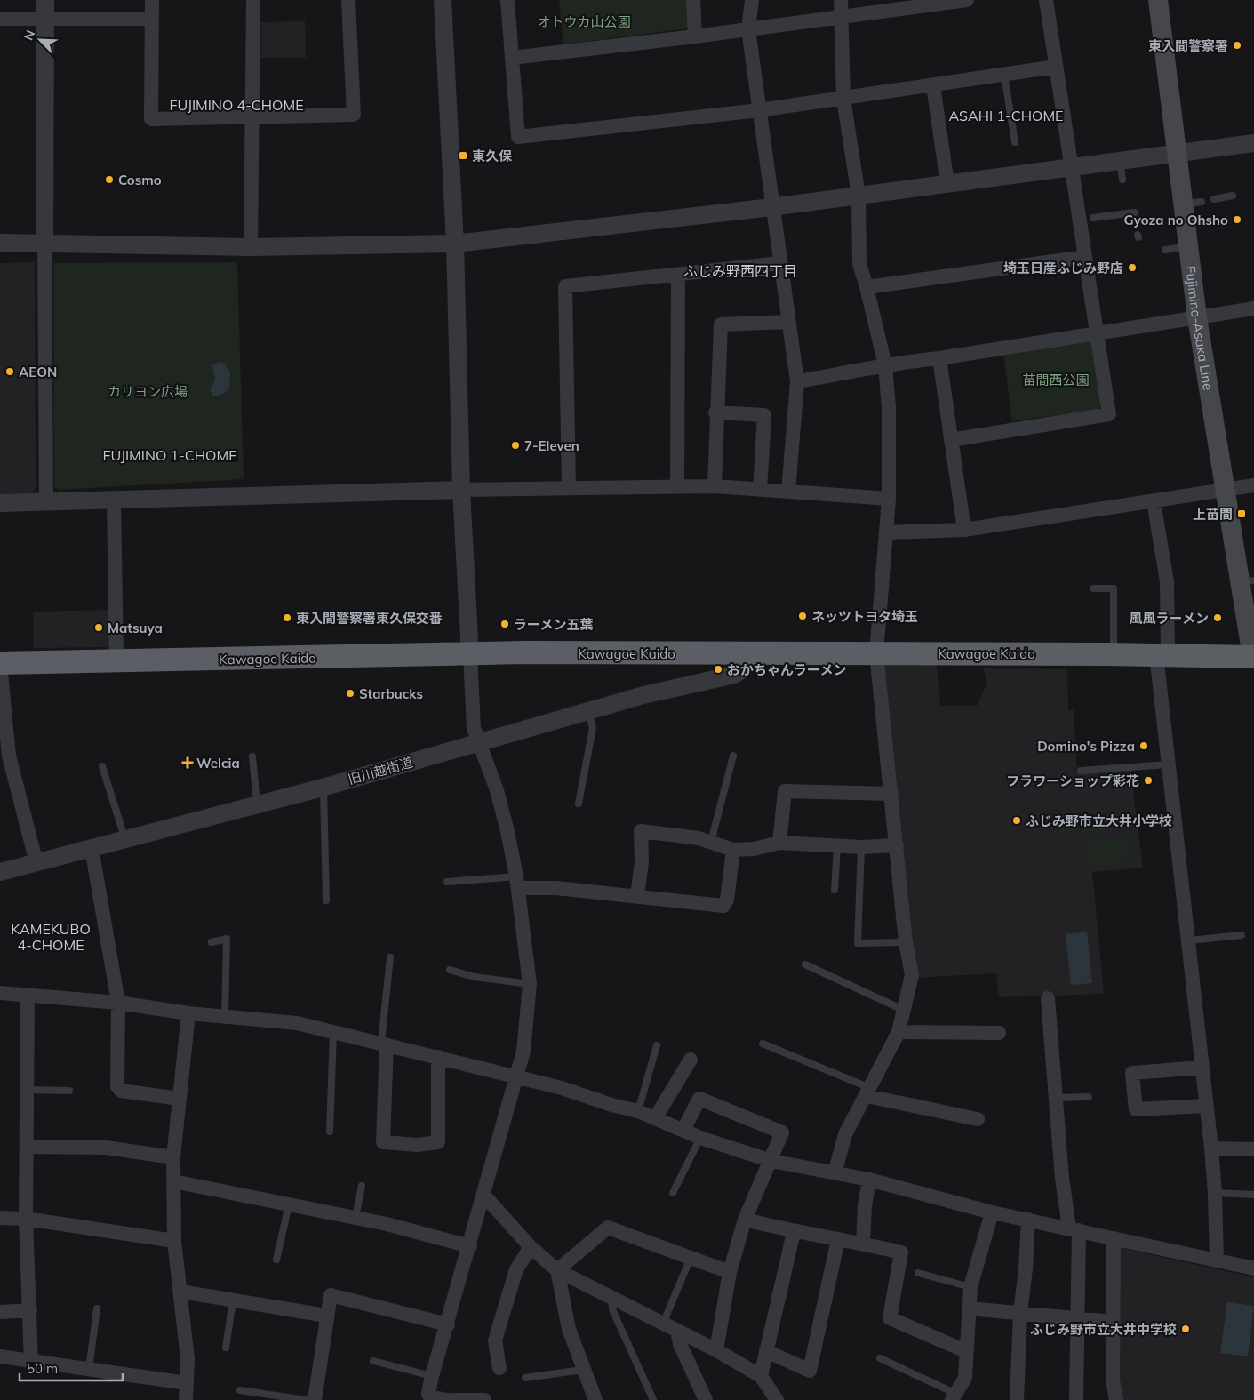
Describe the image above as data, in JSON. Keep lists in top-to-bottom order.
{
  "streets": {
    "highway": ["Kawagoe Kaido"],
    "main road": ["Fujimino-Asaka Line"],
    "street": ["旧川越街道"]
  },
  "crossings": [
    ["Fujimino-Asaka Line", "Kawagoe Kaido"],
    ["Kawagoe Kaido", "旧川越街道"]
  ],
  "districts": [
    "FUJIMINO 4-CHOME",
    "ASAHI 1-CHOME",
    "ふじみ野西四丁目",
    "FUJIMINO 1-CHOME",
    "KAMEKUBO 4-CHOME"
  ],
  "parks": ["オトウカ山公園", "苗間西公園", "カリヨン広場"],
  "places": {
    "other": [
      "東入間警察署",
      "Cosmo",
      "Gyoza no Ohsho",
      "埼玉日産ふじみ野店",
      "AEON",
      "7-Eleven",
      "ネッツトヨタ埼玉",
      "東入間警察署東久保交番",
      "風風ラーメン",
      "ラーメン五葉",
      "Matsuya",
      "おかちゃんラーメン",
      "Starbucks",
      "Domino's Pizza",
      "フラワーショップ彩花",
      "ふじみ野市立大井小学校",
      "ふじみ野市立大井中学校"
    ],
    "transit": ["東久保", "上苗間"],
    "health": ["Welcia"]
  },
  "scale_bar": "50 m",
  "north": "top left"
}
